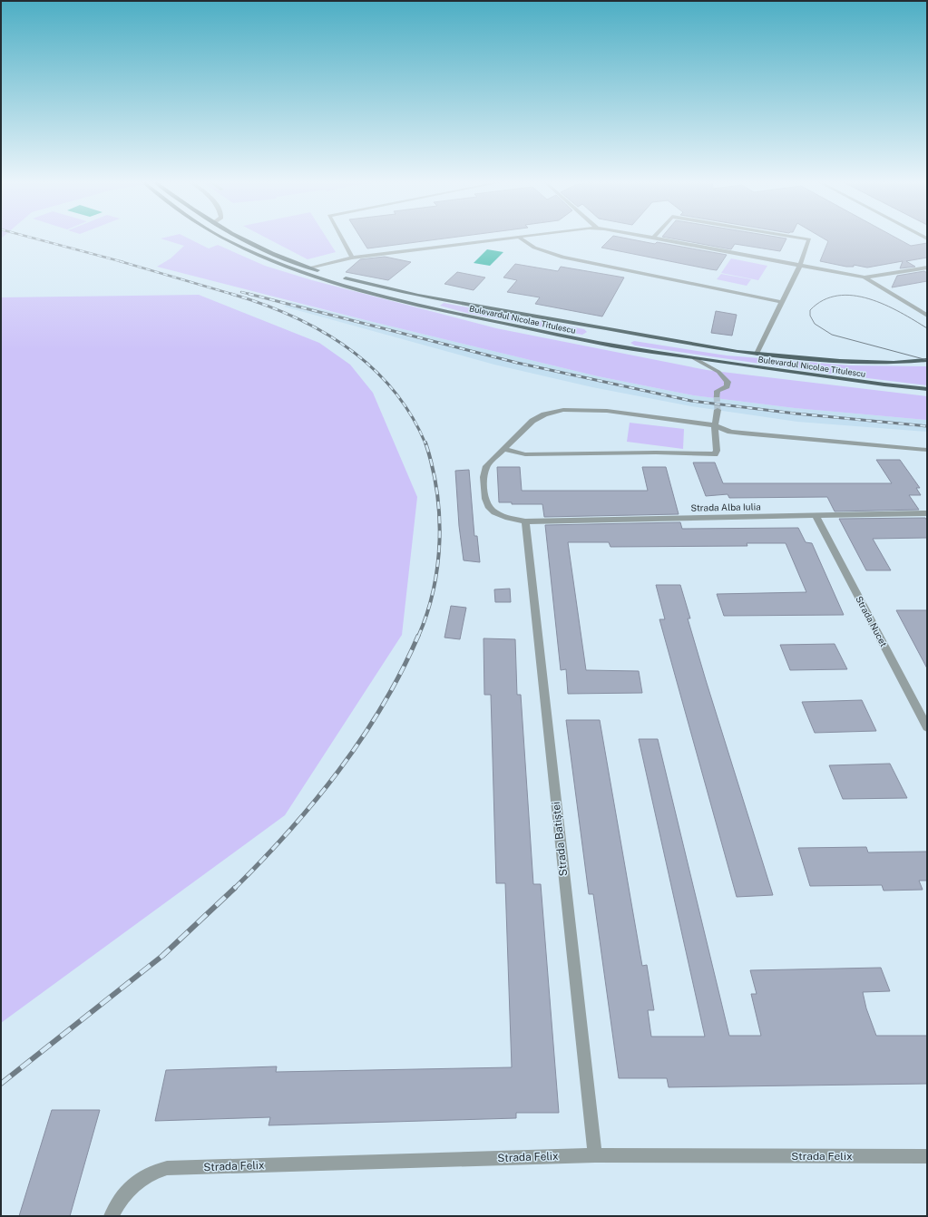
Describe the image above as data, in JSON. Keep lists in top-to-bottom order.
{
  "streets": {
    "main road": ["Bulevardul Nicolae Titulescu"],
    "street": [
      "Strada Alba Iulia",
      "Strada Nucet",
      "Strada Batiștei",
      "Strada Felix"
    ]
  },
  "crossings": [
    ["Strada Alba Iulia", "Strada Nucet"],
    ["Strada Alba Iulia", "Strada Batiștei"],
    ["Strada Batiștei", "Strada Felix"]
  ]
}
